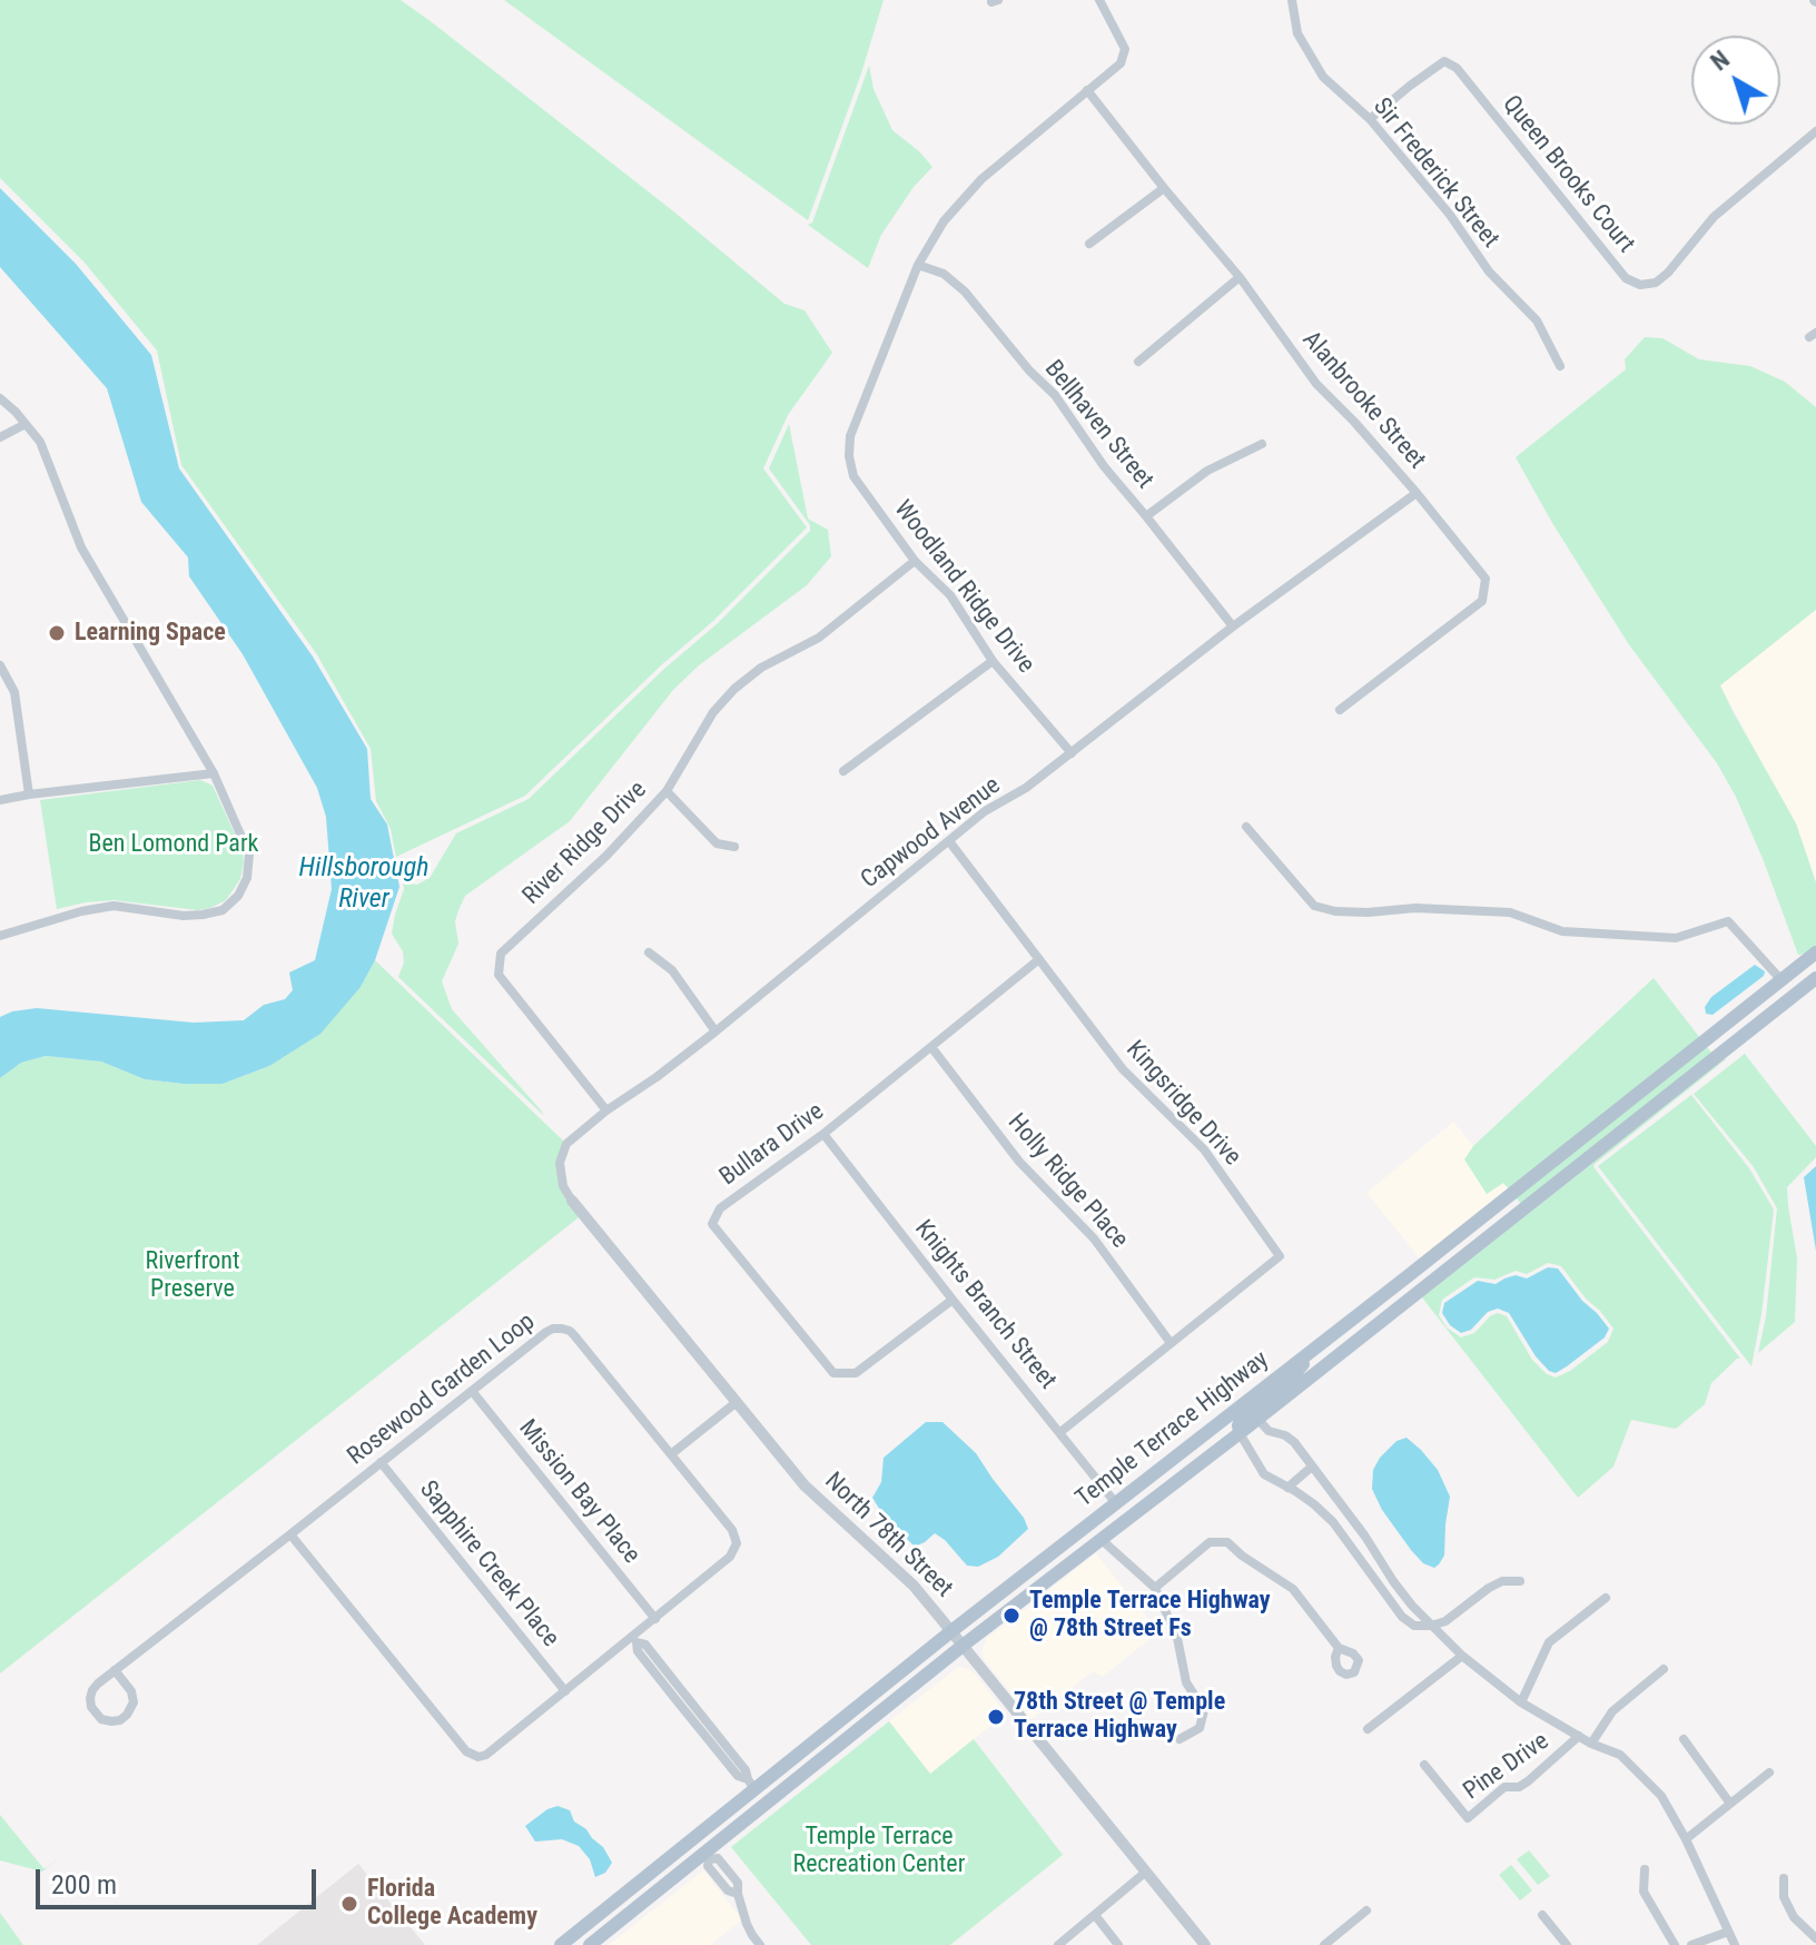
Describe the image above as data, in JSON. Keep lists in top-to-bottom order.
{
  "streets": {
    "main road": ["Temple Terrace Highway"],
    "street": [
      "Sir Frederick Street",
      "Queen Brooks Court",
      "Alanbrooke Street",
      "Bellhaven Street",
      "Woodland Ridge Drive",
      "Capwood Avenue",
      "River Ridge Drive",
      "Kingsridge Drive",
      "Bullara Drive",
      "Holly Ridge Place",
      "Knights Branch Street",
      "Rosewood Garden Loop",
      "Mission Bay Place",
      "North 78th Street",
      "Sapphire Creek Place",
      "Pine Drive"
    ]
  },
  "crossings": [
    ["Sir Frederick Street", "Queen Brooks Court"],
    ["Alanbrooke Street", "Woodland Ridge Drive"],
    ["Alanbrooke Street", "Capwood Avenue"],
    ["Bellhaven Street", "Woodland Ridge Drive"],
    ["Bellhaven Street", "Capwood Avenue"],
    ["Woodland Ridge Drive", "Capwood Avenue"],
    ["Woodland Ridge Drive", "River Ridge Drive"],
    ["Capwood Avenue", "River Ridge Drive"],
    ["Capwood Avenue", "Kingsridge Drive"],
    ["Capwood Avenue", "North 78th Street"],
    ["Kingsridge Drive", "Bullara Drive"],
    ["Kingsridge Drive", "Holly Ridge Place"],
    ["Kingsridge Drive", "Knights Branch Street"],
    ["Bullara Drive", "Holly Ridge Place"],
    ["Bullara Drive", "Knights Branch Street"],
    ["Knights Branch Street", "Temple Terrace Highway"],
    ["Rosewood Garden Loop", "Mission Bay Place"],
    ["Rosewood Garden Loop", "Sapphire Creek Place"],
    ["Temple Terrace Highway", "North 78th Street"]
  ],
  "water": ["Hillsborough River"],
  "parks": ["Ben Lomond Park", "Riverfront Preserve", "Temple Terrace Recreation Center"],
  "places": [
    "Learning Space",
    "Temple Terrace Highway @ 78th Street Fs",
    "78th Street @ Temple Terrace Highway",
    "Florida College Academy"
  ],
  "scale_bar": "200 m",
  "north": "top left"
}
